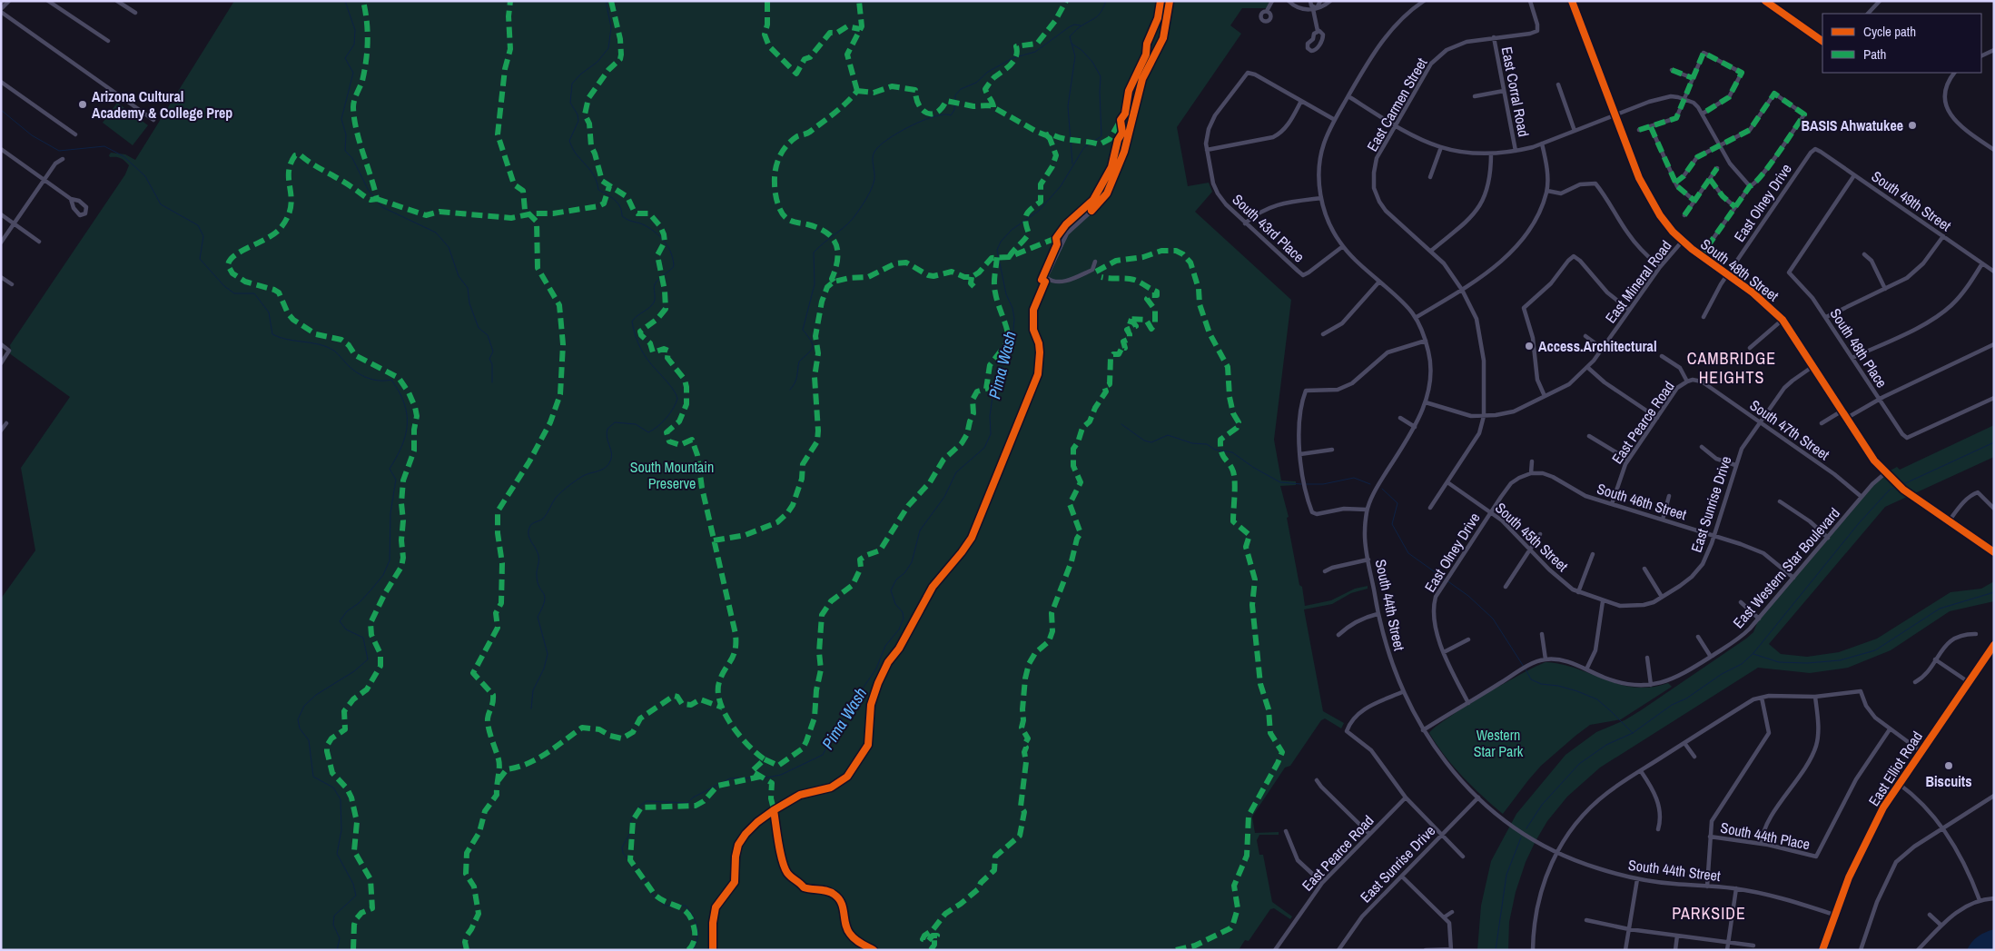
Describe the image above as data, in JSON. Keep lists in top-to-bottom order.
{
  "streets": {
    "main road": ["South 48th Street", "East Elliot Road"],
    "street": [
      "East Corral Road",
      "East Carmen Street",
      "South 49th Street",
      "East Olney Drive",
      "South 43rd Place",
      "East Mineral Road",
      "South 48th Place",
      "East Pearce Road",
      "South 47th Street",
      "South 46th Street",
      "East Sunrise Drive",
      "South 45th Street",
      "East Western Star Boulevard",
      "South 44th Street",
      "South 44th Place"
    ]
  },
  "crossings": [
    ["East Corral Road", "East Carmen Street"],
    ["South 49th Street", "East Olney Drive"],
    ["South 49th Street", "South 48th Place"],
    ["East Olney Drive", "South 48th Street"],
    ["East Olney Drive", "South 46th Street"],
    ["East Olney Drive", "South 45th Street"],
    ["South 43rd Place", "South 44th Street"],
    ["South 48th Street", "East Mineral Road"],
    ["South 48th Street", "East Sunrise Drive"],
    ["South 48th Street", "East Western Star Boulevard"],
    ["East Mineral Road", "South 44th Street"],
    ["East Pearce Road", "South 47th Street"],
    ["East Pearce Road", "South 46th Street"],
    ["South 47th Street", "East Sunrise Drive"],
    ["South 47th Street", "East Western Star Boulevard"],
    ["South 46th Street", "East Sunrise Drive"],
    ["South 46th Street", "East Western Star Boulevard"],
    ["East Sunrise Drive", "South 45th Street"],
    ["East Sunrise Drive", "South 44th Street"],
    ["East Western Star Boulevard", "South 44th Street"],
    ["South 44th Street", "East Elliot Road"]
  ],
  "districts": ["CAMBRIDGE HEIGHTS", "PARKSIDE"],
  "water": ["Pima Wash"],
  "parks": ["South Mountain Preserve", "Western Star Park"],
  "places": [
    "Arizona Cultural Academy & College Prep",
    "BASIS Ahwatukee",
    "Access.Architectural",
    "Biscuits"
  ],
  "legend": ["Cycle path", "Path"]
}
